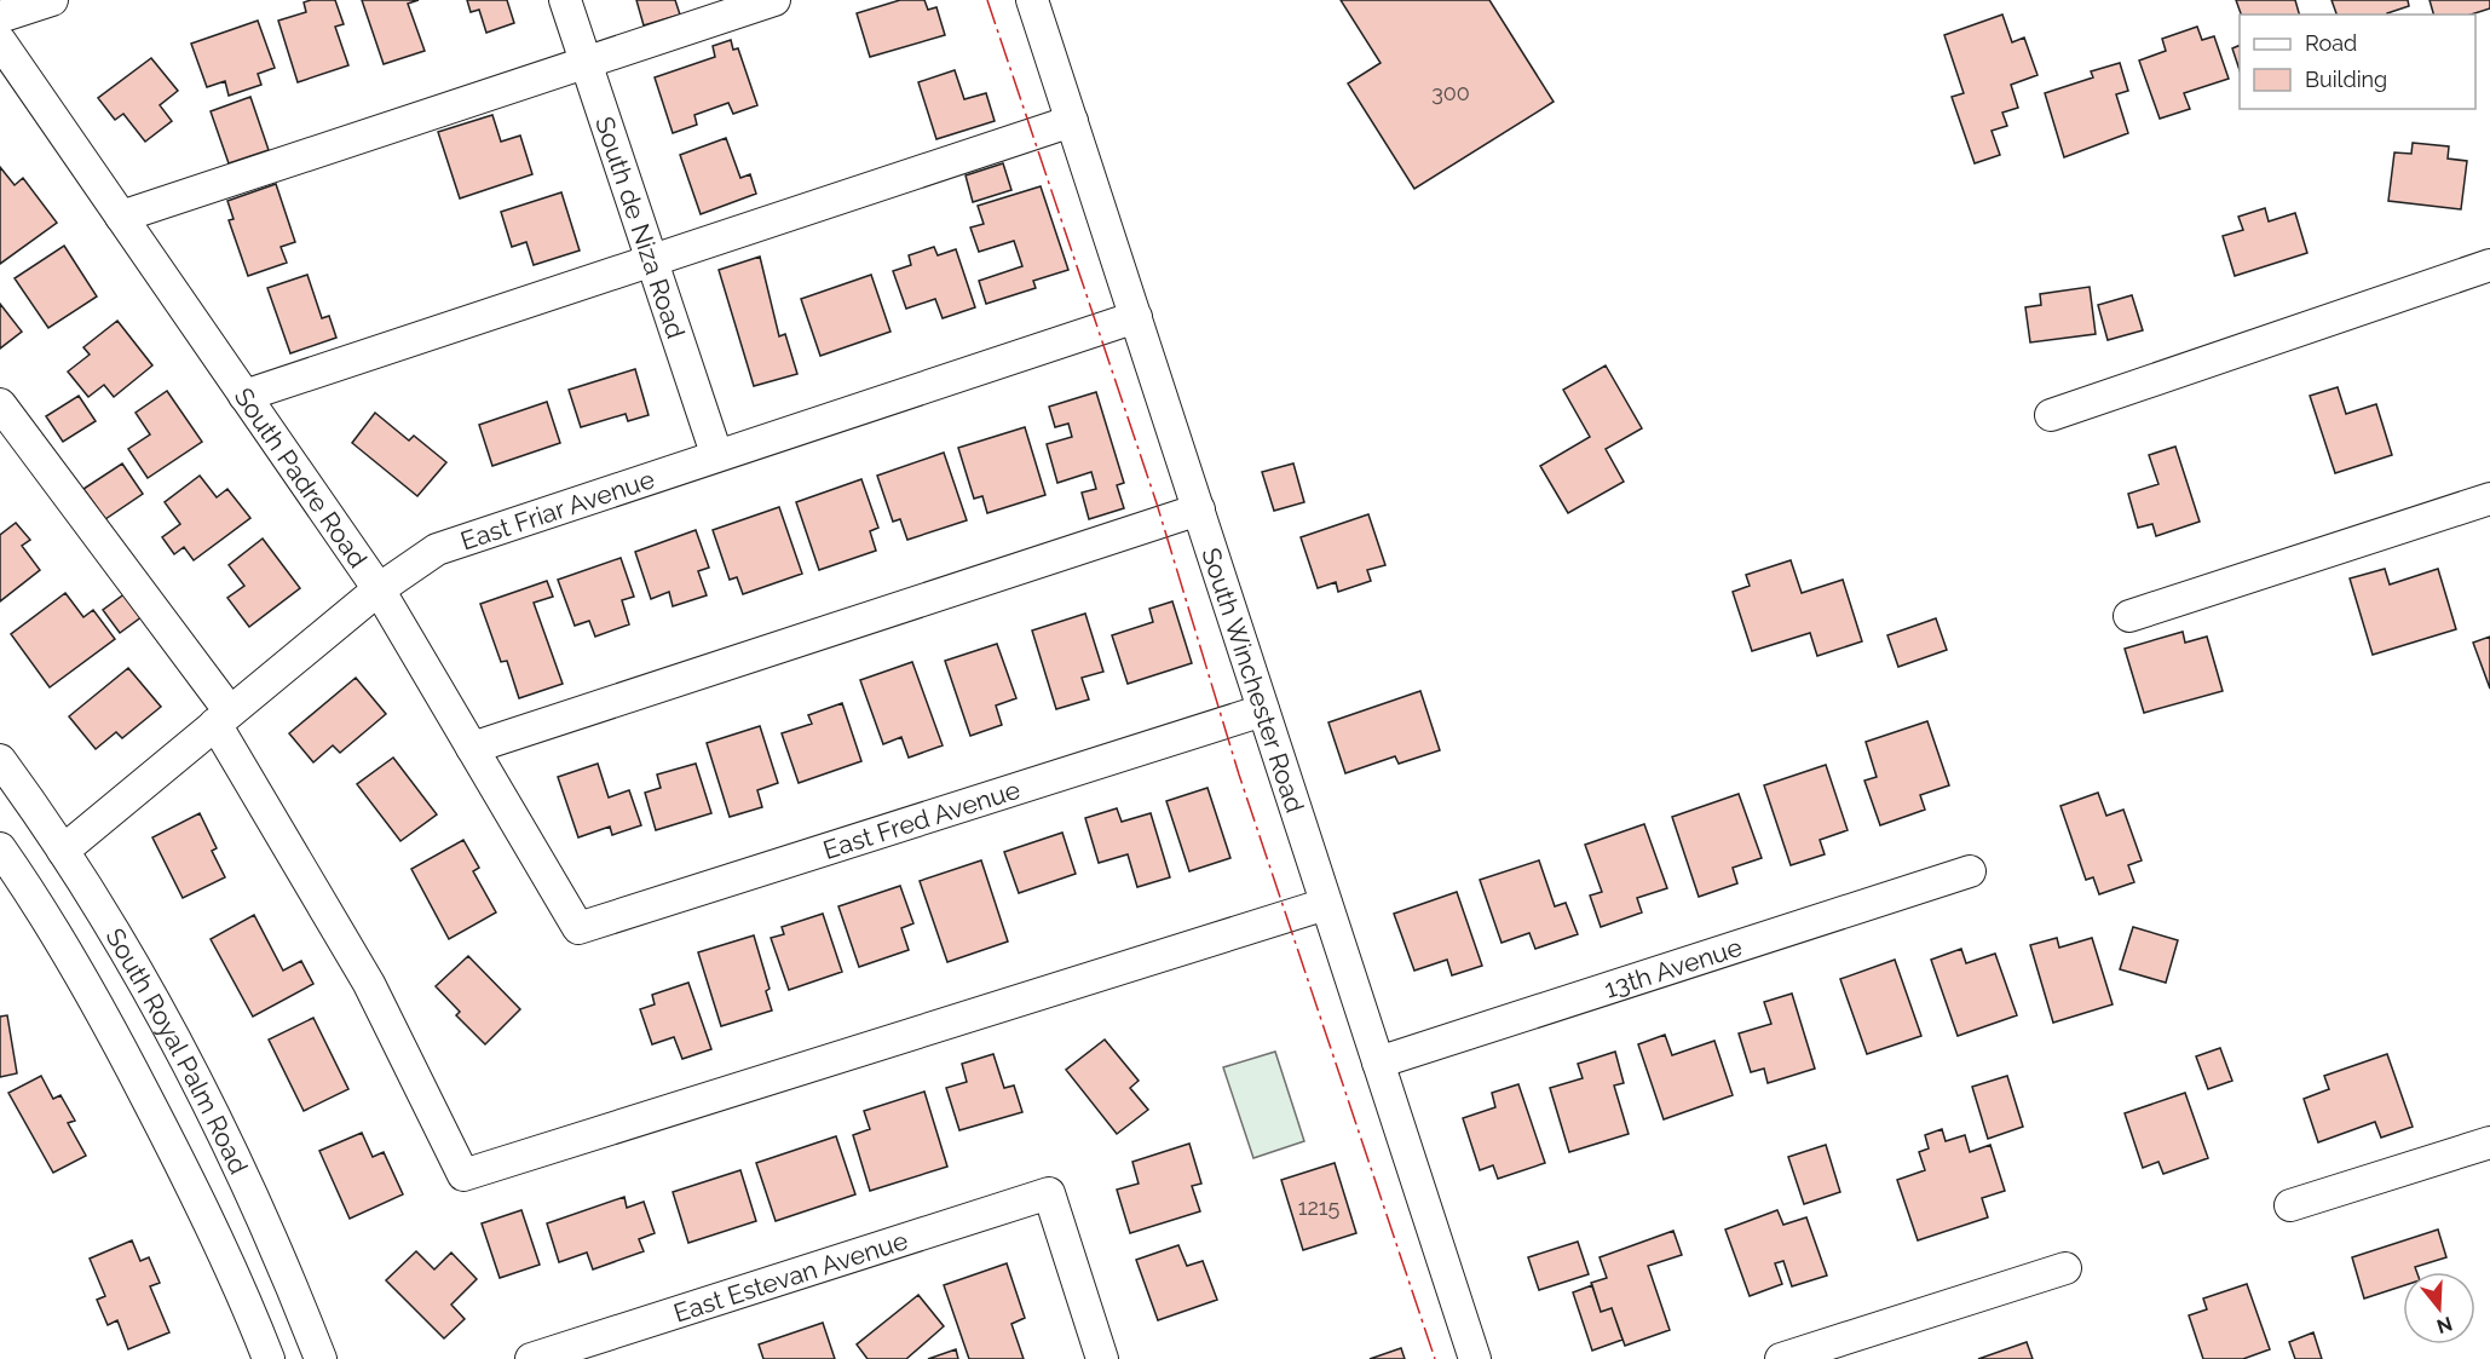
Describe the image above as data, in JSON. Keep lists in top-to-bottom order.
{
  "streets": {
    "street": [
      "South de Niza Road",
      "South Padre Road",
      "East Friar Avenue",
      "South Winchester Road",
      "East Fred Avenue",
      "13th Avenue",
      "South Royal Palm Road",
      "East Estevan Avenue"
    ]
  },
  "crossings": [
    ["South de Niza Road", "East Friar Avenue"],
    ["South Padre Road", "East Friar Avenue"],
    ["South Padre Road", "East Fred Avenue"],
    ["East Friar Avenue", "South Winchester Road"],
    ["East Friar Avenue", "South Royal Palm Road"],
    ["South Winchester Road", "East Fred Avenue"],
    ["South Winchester Road", "13th Avenue"]
  ],
  "house_numbers": ["300", "1215"],
  "legend": ["Road", "Building"],
  "north": "bottom"
}
